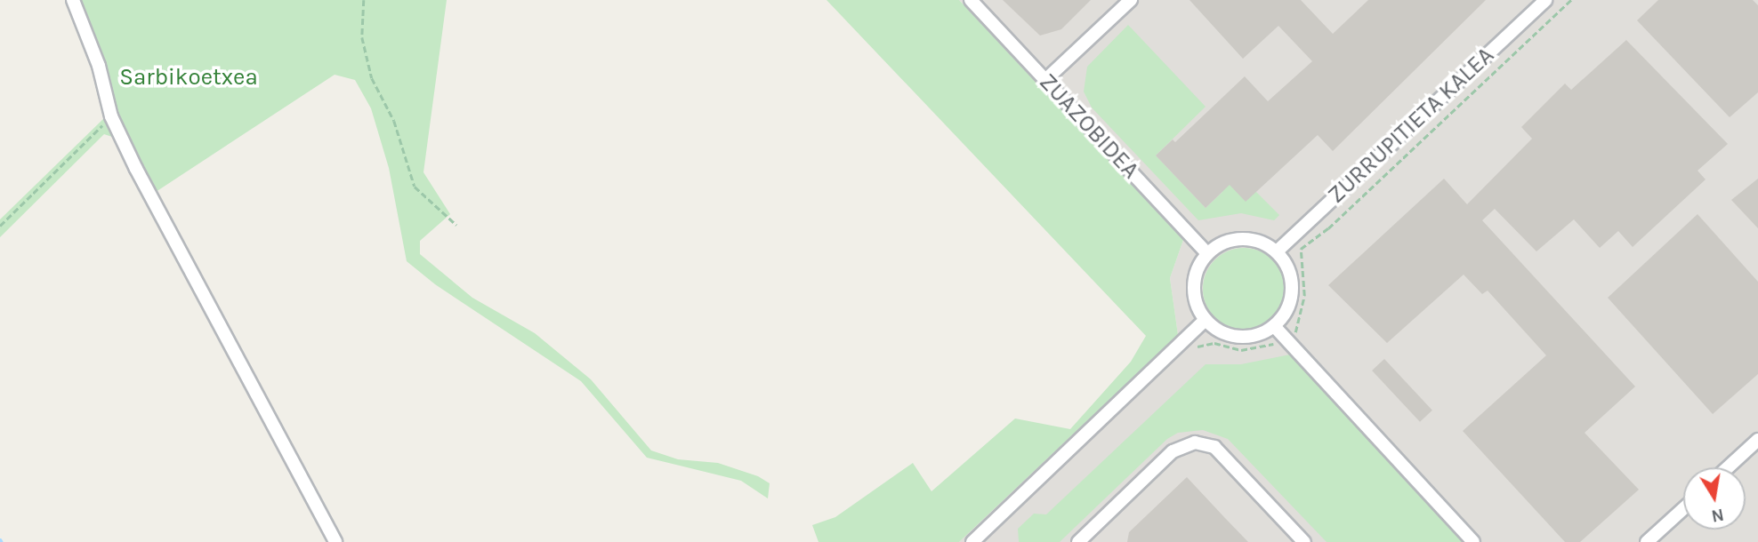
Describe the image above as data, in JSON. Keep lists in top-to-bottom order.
{
  "streets": {
    "street": ["ZURRUPITIETA KALEA", "ZUAZOBIDEA"]
  },
  "crossings": [
    ["ZURRUPITIETA KALEA", "ZUAZOBIDEA"]
  ],
  "parks": ["Sarbikoetxea"],
  "north": "bottom"
}
